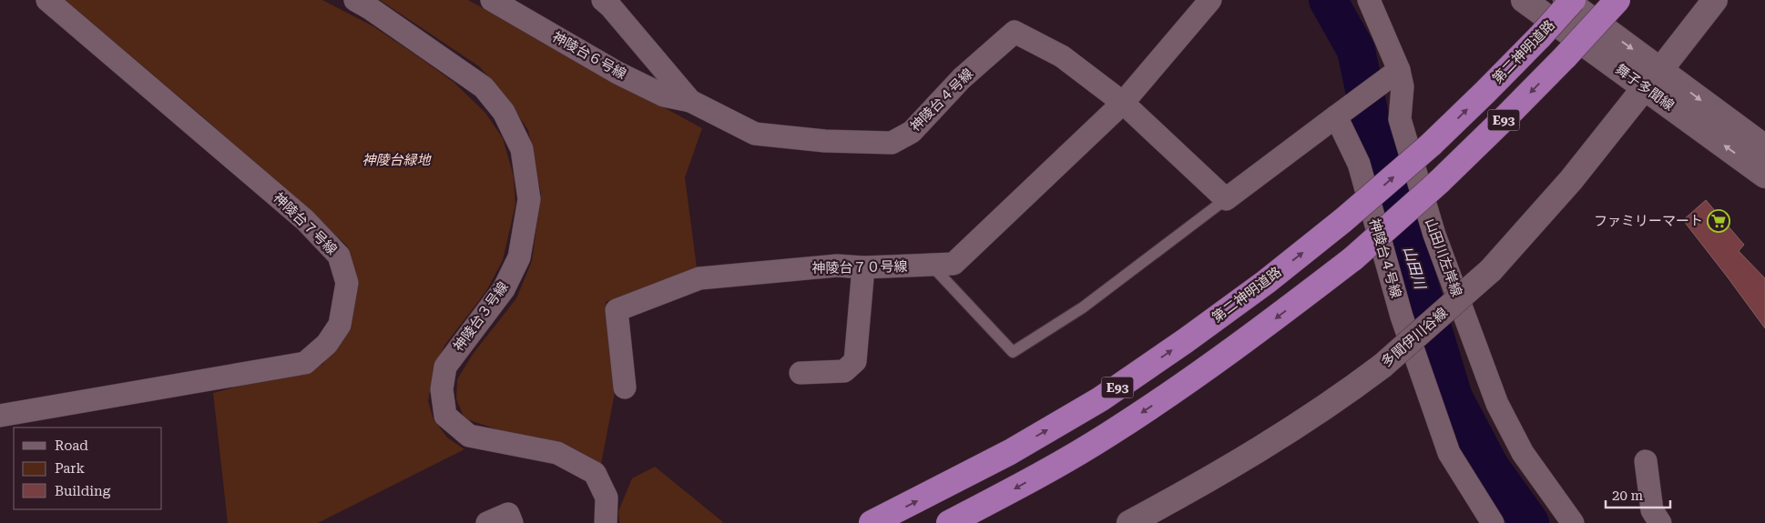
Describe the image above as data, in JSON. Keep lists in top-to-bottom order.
{
  "streets": {
    "highway": ["第二神明道路", "E93"],
    "street": [
      "神陵台６号線",
      "舞子多聞線",
      "神陵台４号線",
      "神陵台７号線",
      "山田川左岸線",
      "神陵台７０号線",
      "神陵台３号線",
      "多聞伊川谷線"
    ]
  },
  "crossings": [
    ["神陵台６号線", "神陵台４号線"],
    ["舞子多聞線", "多聞伊川谷線"],
    ["神陵台４号線", "神陵台７０号線"]
  ],
  "water": ["山田川"],
  "parks": ["神陵台緑地"],
  "places": {
    "supermarket": ["ファミリーマート"]
  },
  "legend": ["Road", "Park", "Building"],
  "scale_bar": "20 m"
}
